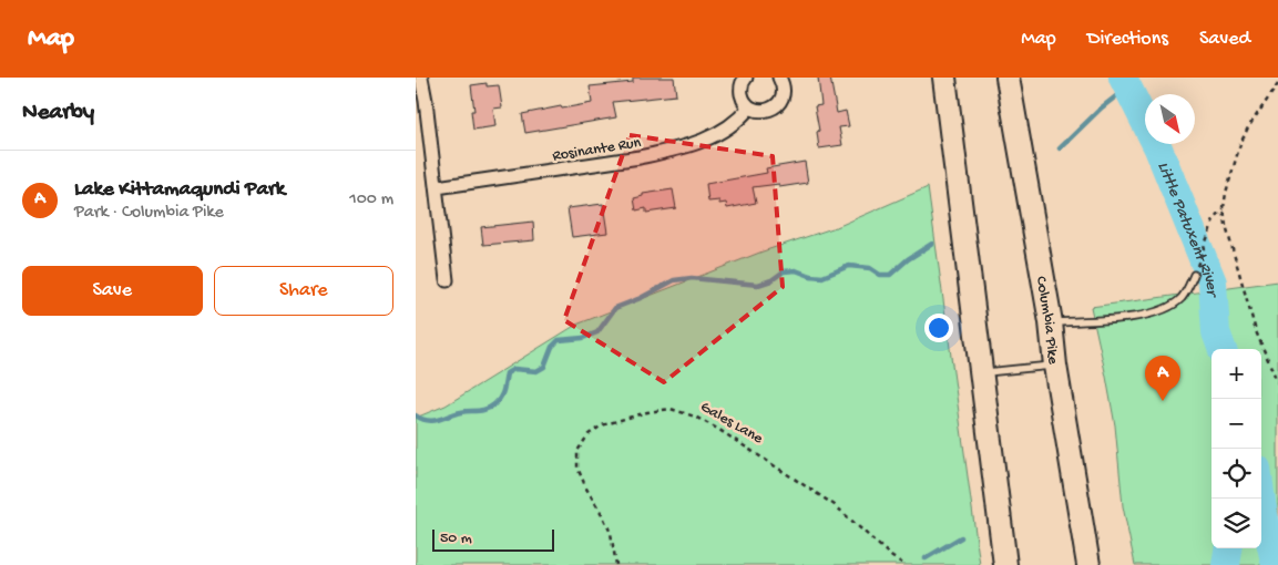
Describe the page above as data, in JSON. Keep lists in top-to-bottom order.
{
  "streets": {
    "highway": ["Columbia Pike"],
    "street": ["Rosinante Run"],
    "path": ["Gales Lane"]
  },
  "water": ["Little Patuxent River"],
  "scale_bar": "50 m",
  "north": "bottom right",
  "page": {
    "header": "Map",
    "nav": ["Map", "Directions", "Saved"],
    "heading": "Nearby",
    "list": [
      {
        "mark": "A",
        "name": "Lake Kittamaqundi Park",
        "note": "Park · Columbia Pike",
        "value": "100 m"
      }
    ],
    "buttons": ["Save", "Share"],
    "map_buttons": ["+", "−"],
    "pins": "A",
    "scale": "50 m"
  }
}
